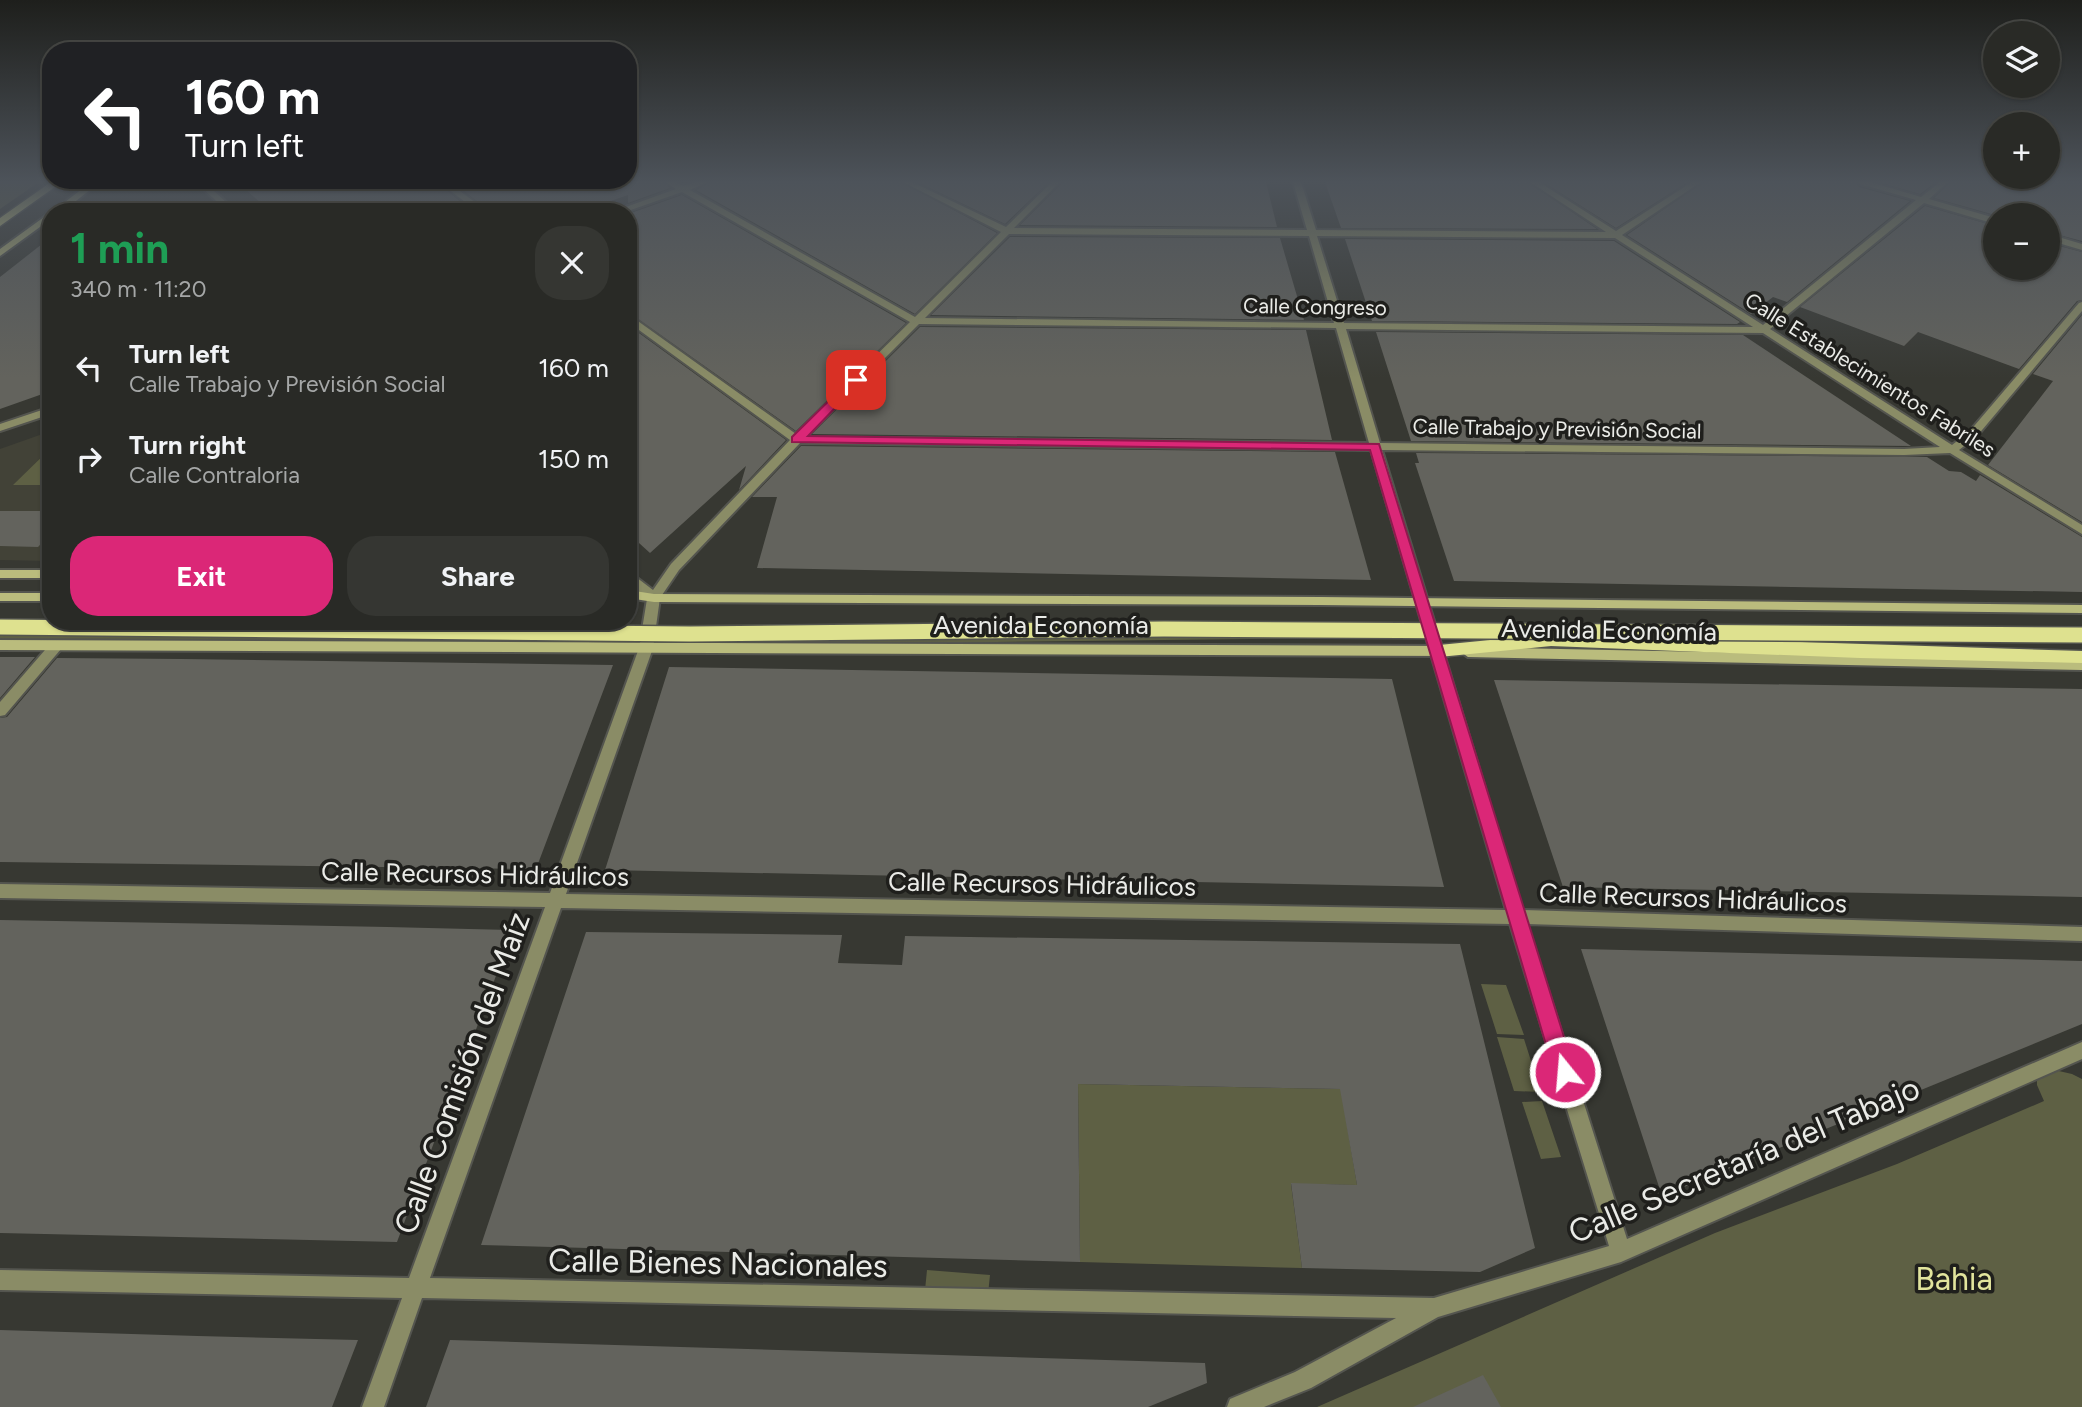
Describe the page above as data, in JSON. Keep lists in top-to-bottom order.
{
  "streets": {
    "main road": ["Avenida Economía"],
    "street": [
      "Calle Congreso",
      "Calle Establecimientos Fabriles",
      "Calle Trabajo y Previsión Social",
      "Calle Recursos Hidráulicos",
      "Calle Comisión del Maíz",
      "Calle Secretaría del Tabajo",
      "Calle Bienes Nacionales"
    ]
  },
  "crossings": [
    ["Calle Congreso", "Calle Establecimientos Fabriles"],
    ["Calle Establecimientos Fabriles", "Calle Trabajo y Previsión Social"],
    ["Avenida Economía", "Calle Comisión del Maíz"],
    ["Calle Recursos Hidráulicos", "Calle Comisión del Maíz"],
    ["Calle Comisión del Maíz", "Calle Bienes Nacionales"],
    ["Calle Secretaría del Tabajo", "Calle Bienes Nacionales"]
  ],
  "parks": ["Bahia"],
  "page": {
    "map_buttons": ["+", "−"],
    "turn": ["160 m", "Turn left"],
    "heading": ["1 min", "340 m · 11:20"],
    "list": [
      {
        "name": "Turn left",
        "note": "Calle Trabajo y Previsión Social",
        "value": "160 m"
      },
      {
        "name": "Turn right",
        "note": "Calle Contraloria",
        "value": "150 m"
      }
    ],
    "buttons": ["Exit", "Share"]
  }
}
